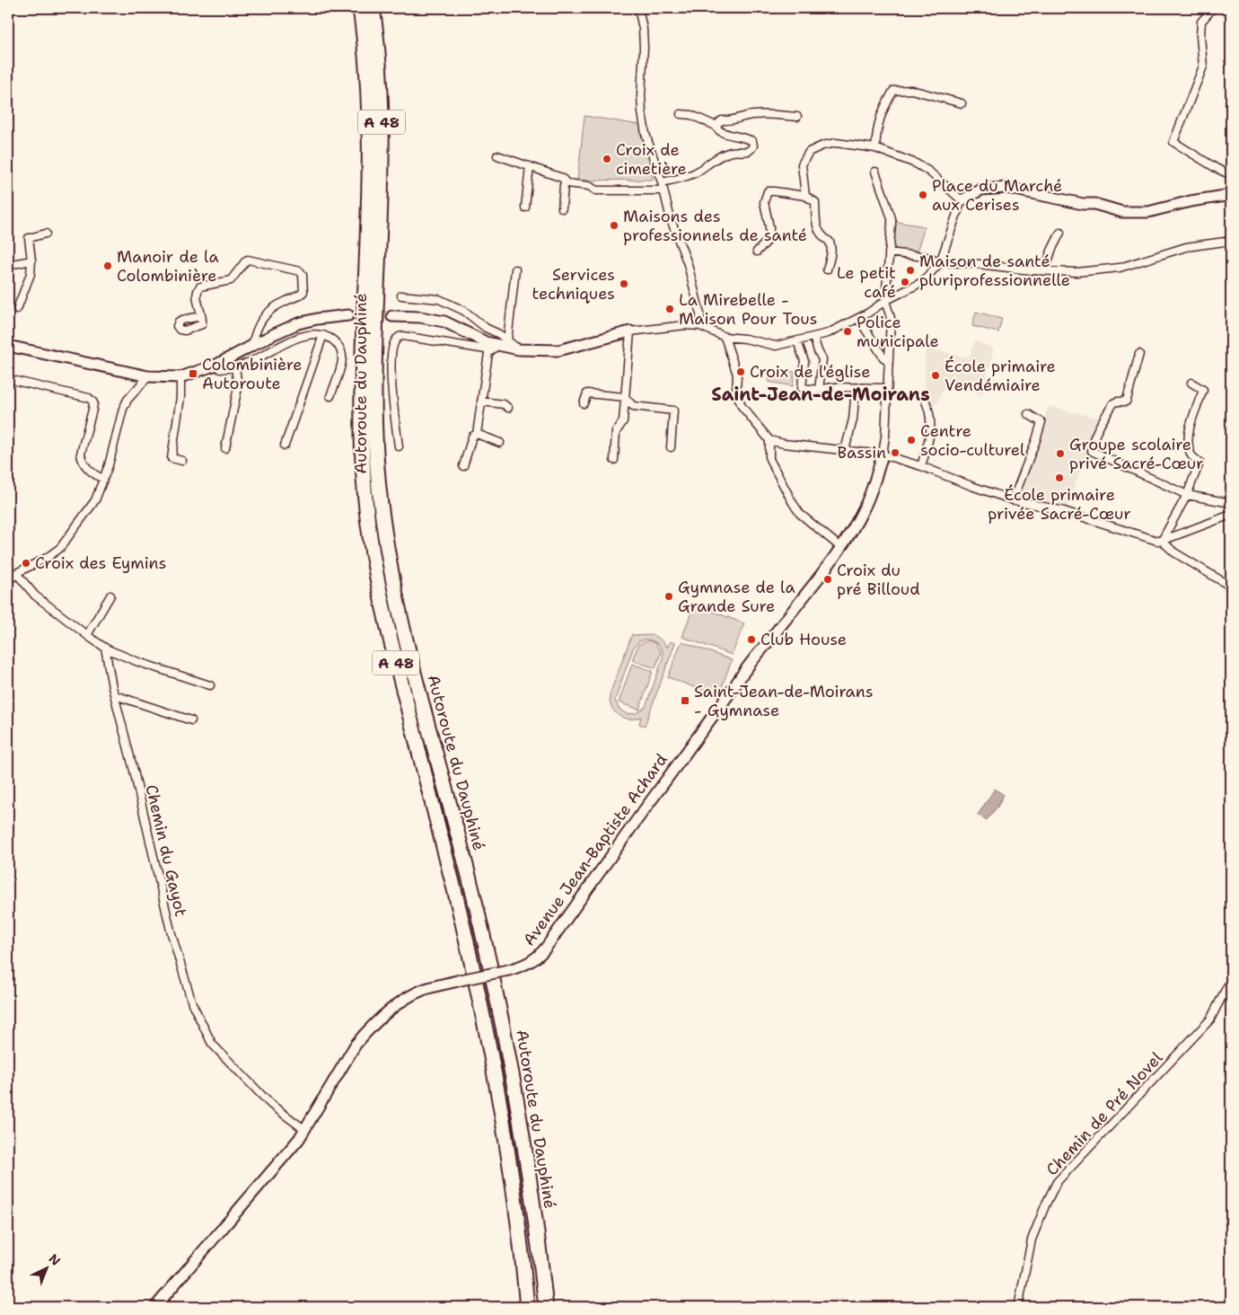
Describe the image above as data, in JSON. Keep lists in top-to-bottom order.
{
  "streets": {
    "highway": ["A 48", "Autoroute du Dauphiné"],
    "street": ["Avenue Jean-Baptiste Achard", "Chemin du Gayot", "Chemin de Pré Novel"]
  },
  "crossings": [
    ["Avenue Jean-Baptiste Achard", "Chemin du Gayot"]
  ],
  "districts": ["Saint-Jean-de-Moirans"],
  "places": {
    "other": [
      "Croix de cimetière",
      "Place du Marché aux Cerises",
      "Maisons des professionnels de santé",
      "Manoir de la Colombinière",
      "Maison de santé pluriprofessionnelle",
      "Le petit café",
      "Services techniques",
      "La Mirebelle - Maison Pour Tous",
      "Police municipale",
      "Croix de l'église",
      "École primaire Vendémiaire",
      "Centre socio-culturel",
      "Bassin",
      "Groupe scolaire privé Sacré-Cœur",
      "École primaire privée Sacré-Cœur",
      "Croix des Eymins",
      "Croix du pré Billoud",
      "Gymnase de la Grande Sure",
      "Club House"
    ],
    "transit": ["Colombinière Autoroute", "Saint-Jean-de-Moirans - Gymnase"]
  },
  "north": "top right"
}
